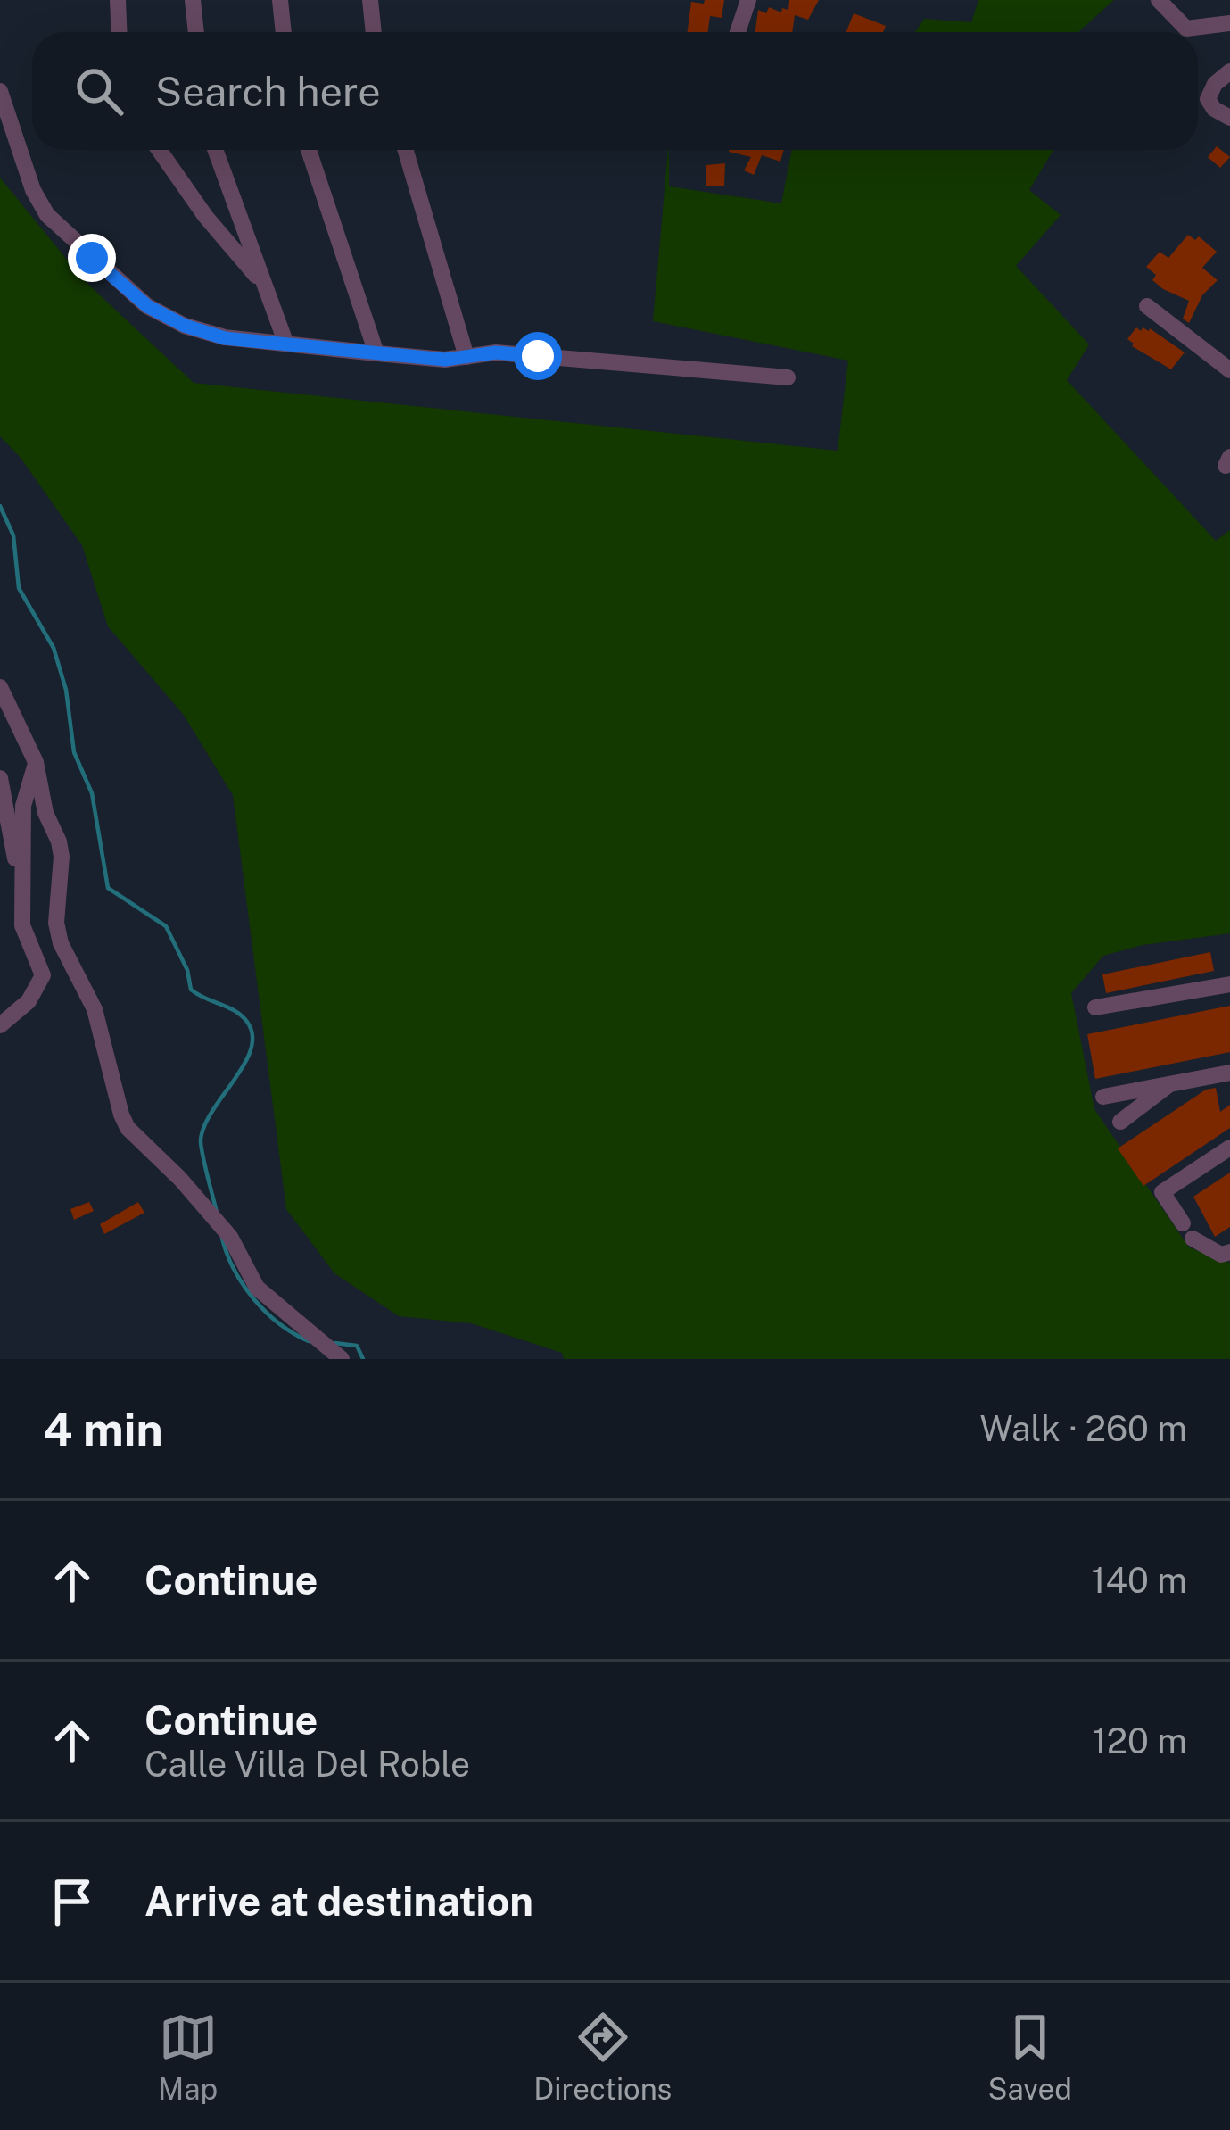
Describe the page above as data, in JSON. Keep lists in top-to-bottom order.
{
  "page": {
    "search": "Search here",
    "heading": ["4 min", "Walk · 260 m"],
    "list": [
      ["Continue", "140 m"],
      ["Continue", "Calle Villa Del Roble", "120 m"],
      "Arrive at destination"
    ],
    "nav": ["Map", "Directions", "Saved"]
  }
}
